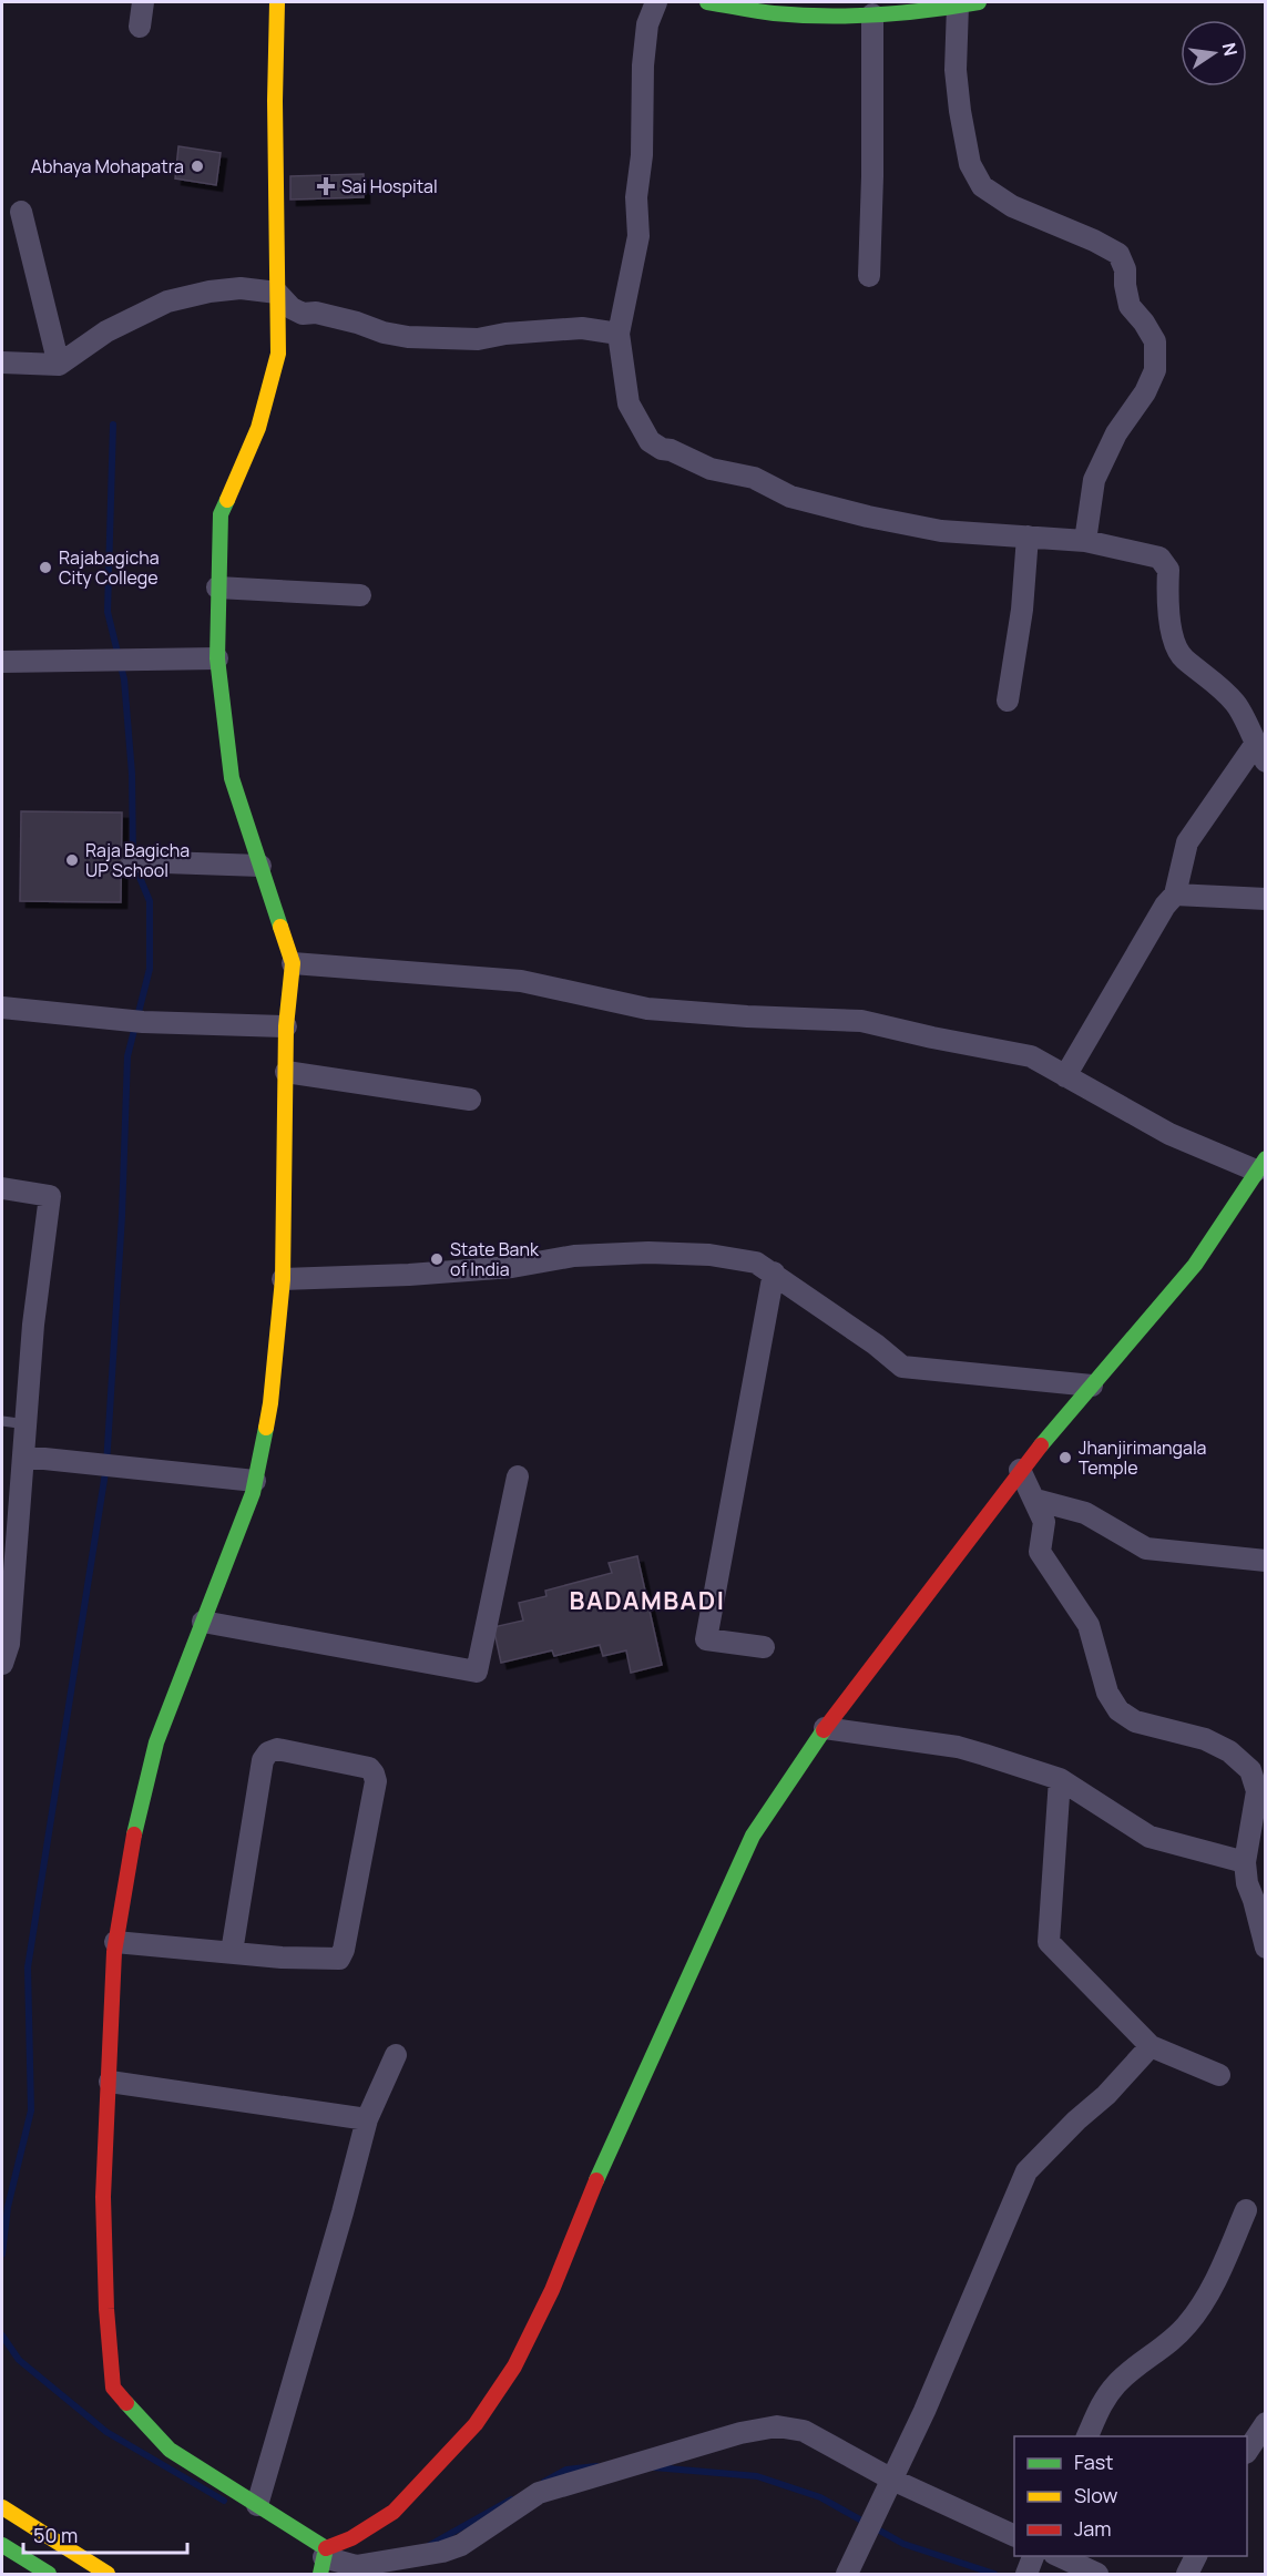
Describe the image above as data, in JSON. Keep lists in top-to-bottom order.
{
  "districts": ["BADAMBADI"],
  "places": {
    "other": [
      "Abhaya Mohapatra",
      "Rajabagicha City College",
      "Raja Bagicha UP School",
      "State Bank of India",
      "Jhanjirimangala Temple"
    ],
    "health": ["Sai Hospital"]
  },
  "legend": ["Fast", "Slow", "Jam"],
  "scale_bar": "50 m",
  "north": "right"
}
